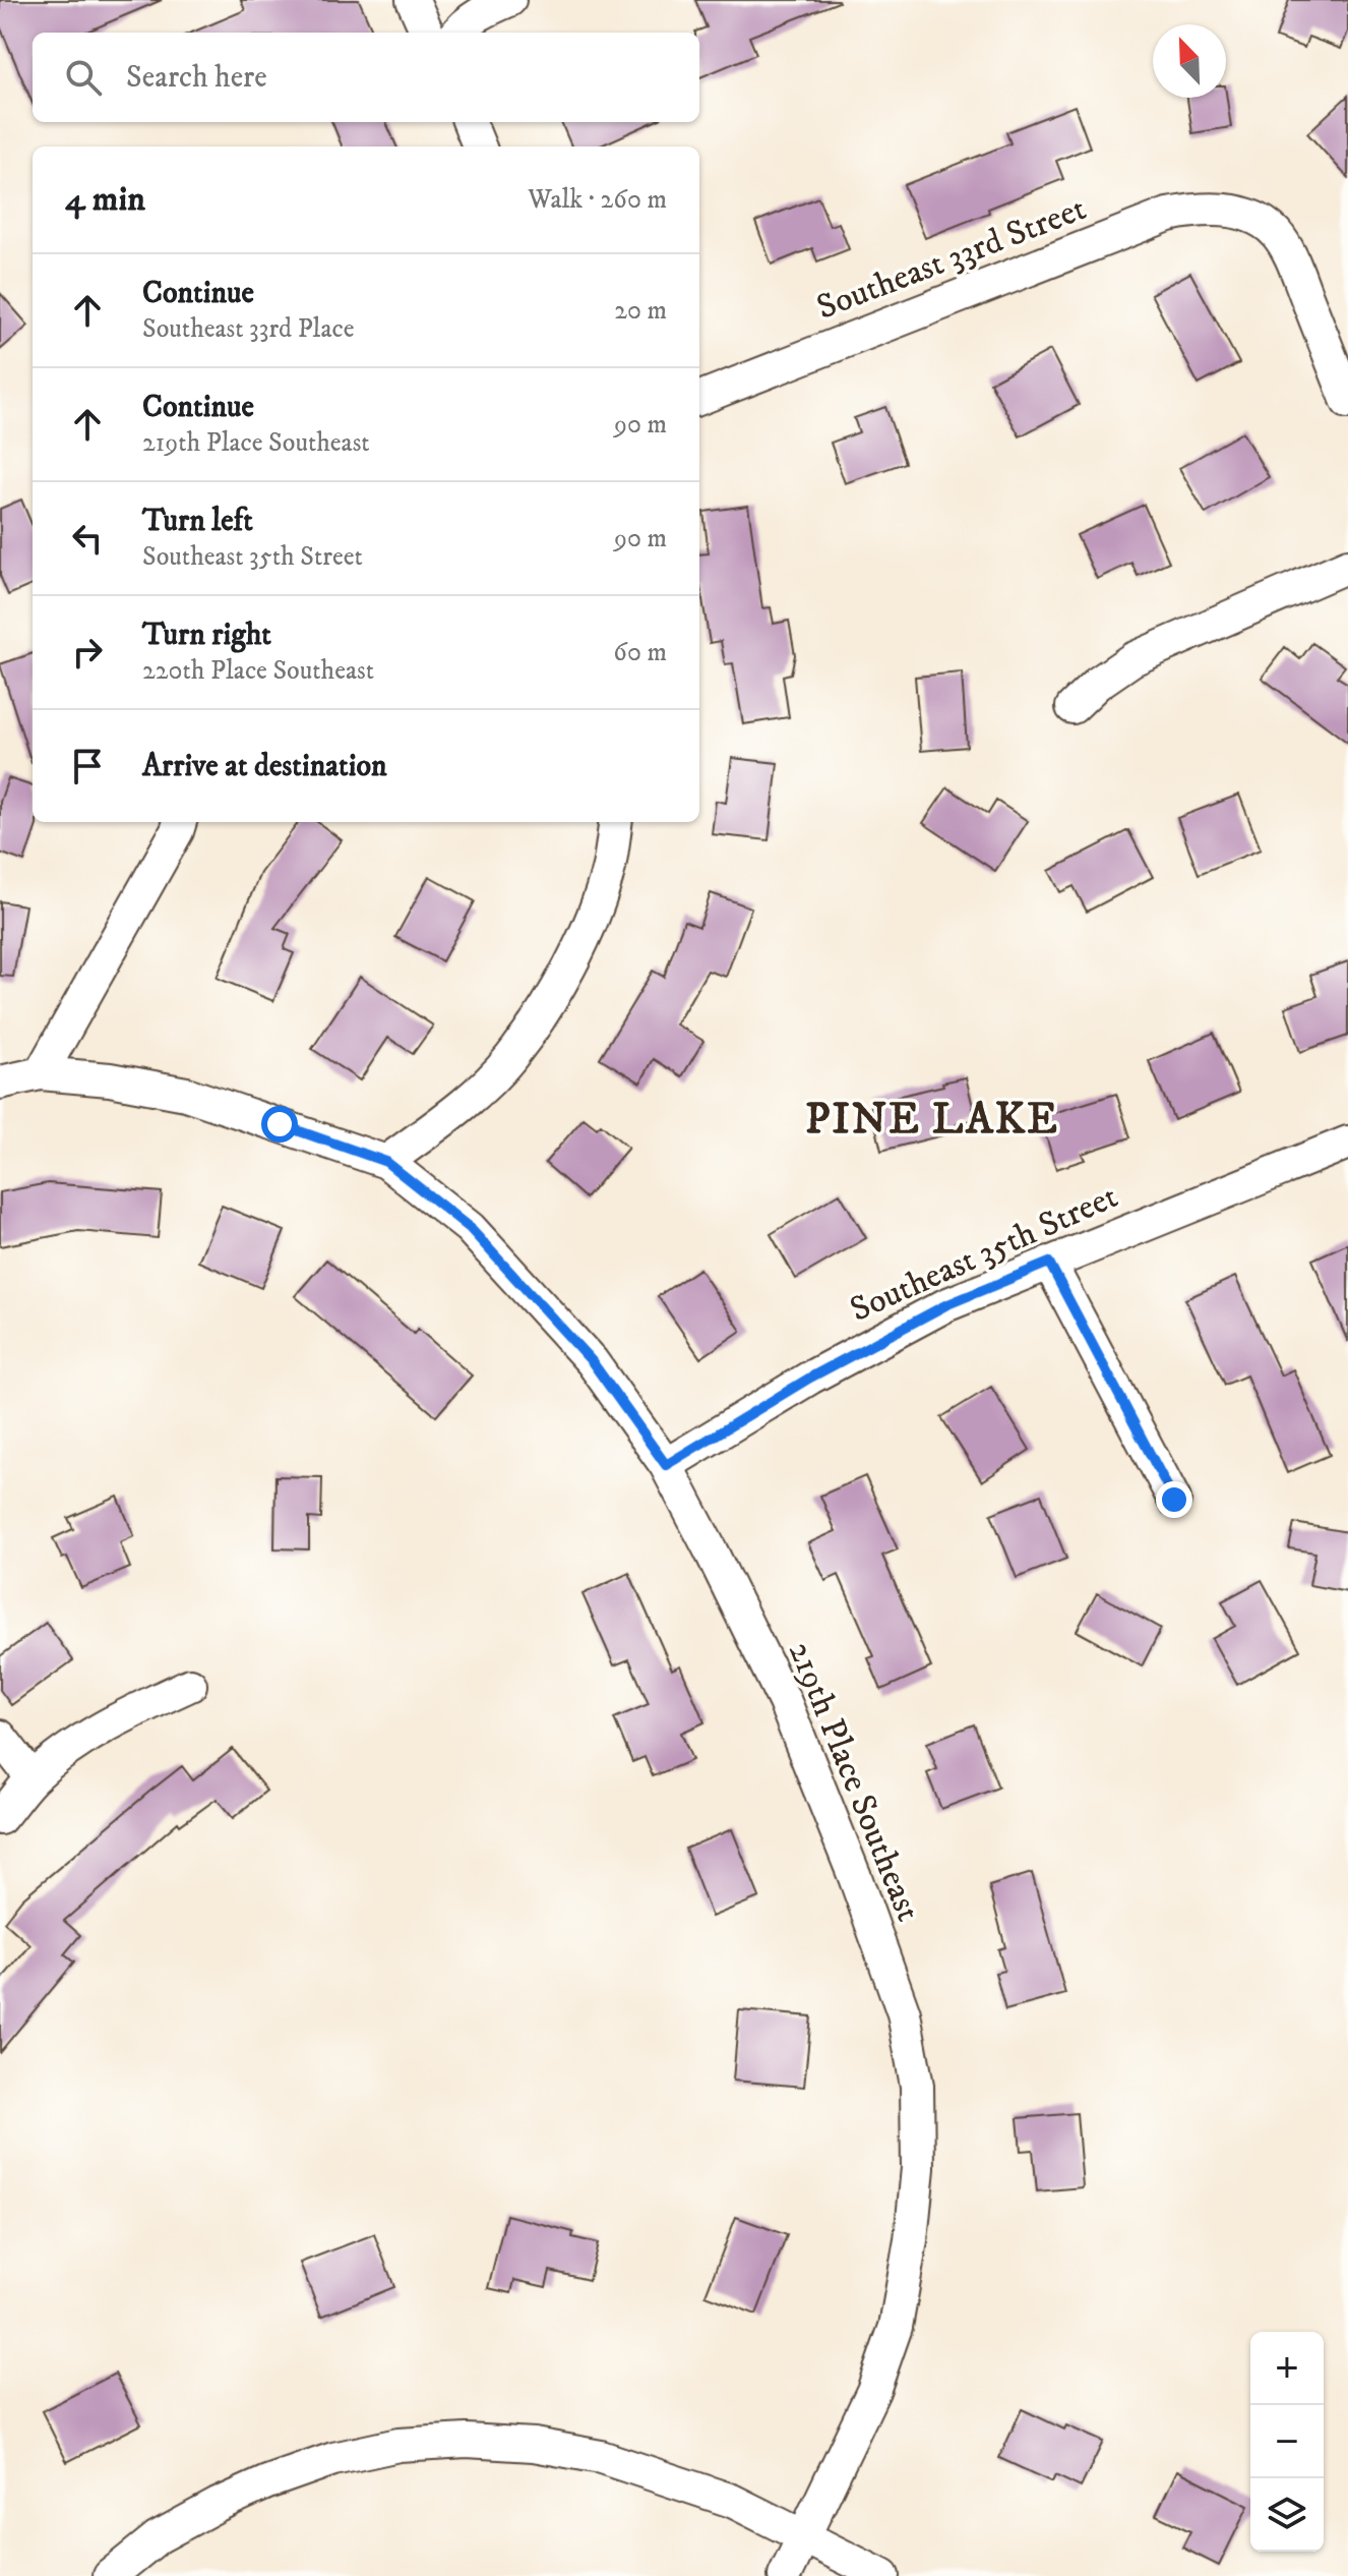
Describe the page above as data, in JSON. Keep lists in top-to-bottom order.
{
  "streets": {
    "street": ["Southeast 33rd Street", "Southeast 35th Street", "219th Place Southeast"]
  },
  "crossings": [
    ["Southeast 35th Street", "219th Place Southeast"]
  ],
  "districts": ["PINE LAKE"],
  "north": "top left",
  "page": {
    "search": "Search here",
    "heading": ["4 min", "Walk · 260 m"],
    "list": [
      ["Continue", "Southeast 33rd Place", "20 m"],
      ["Continue", "219th Place Southeast", "90 m"],
      ["Turn left", "Southeast 35th Street", "90 m"],
      ["Turn right", "220th Place Southeast", "60 m"],
      "Arrive at destination"
    ],
    "map_buttons": ["+", "−"]
  }
}
